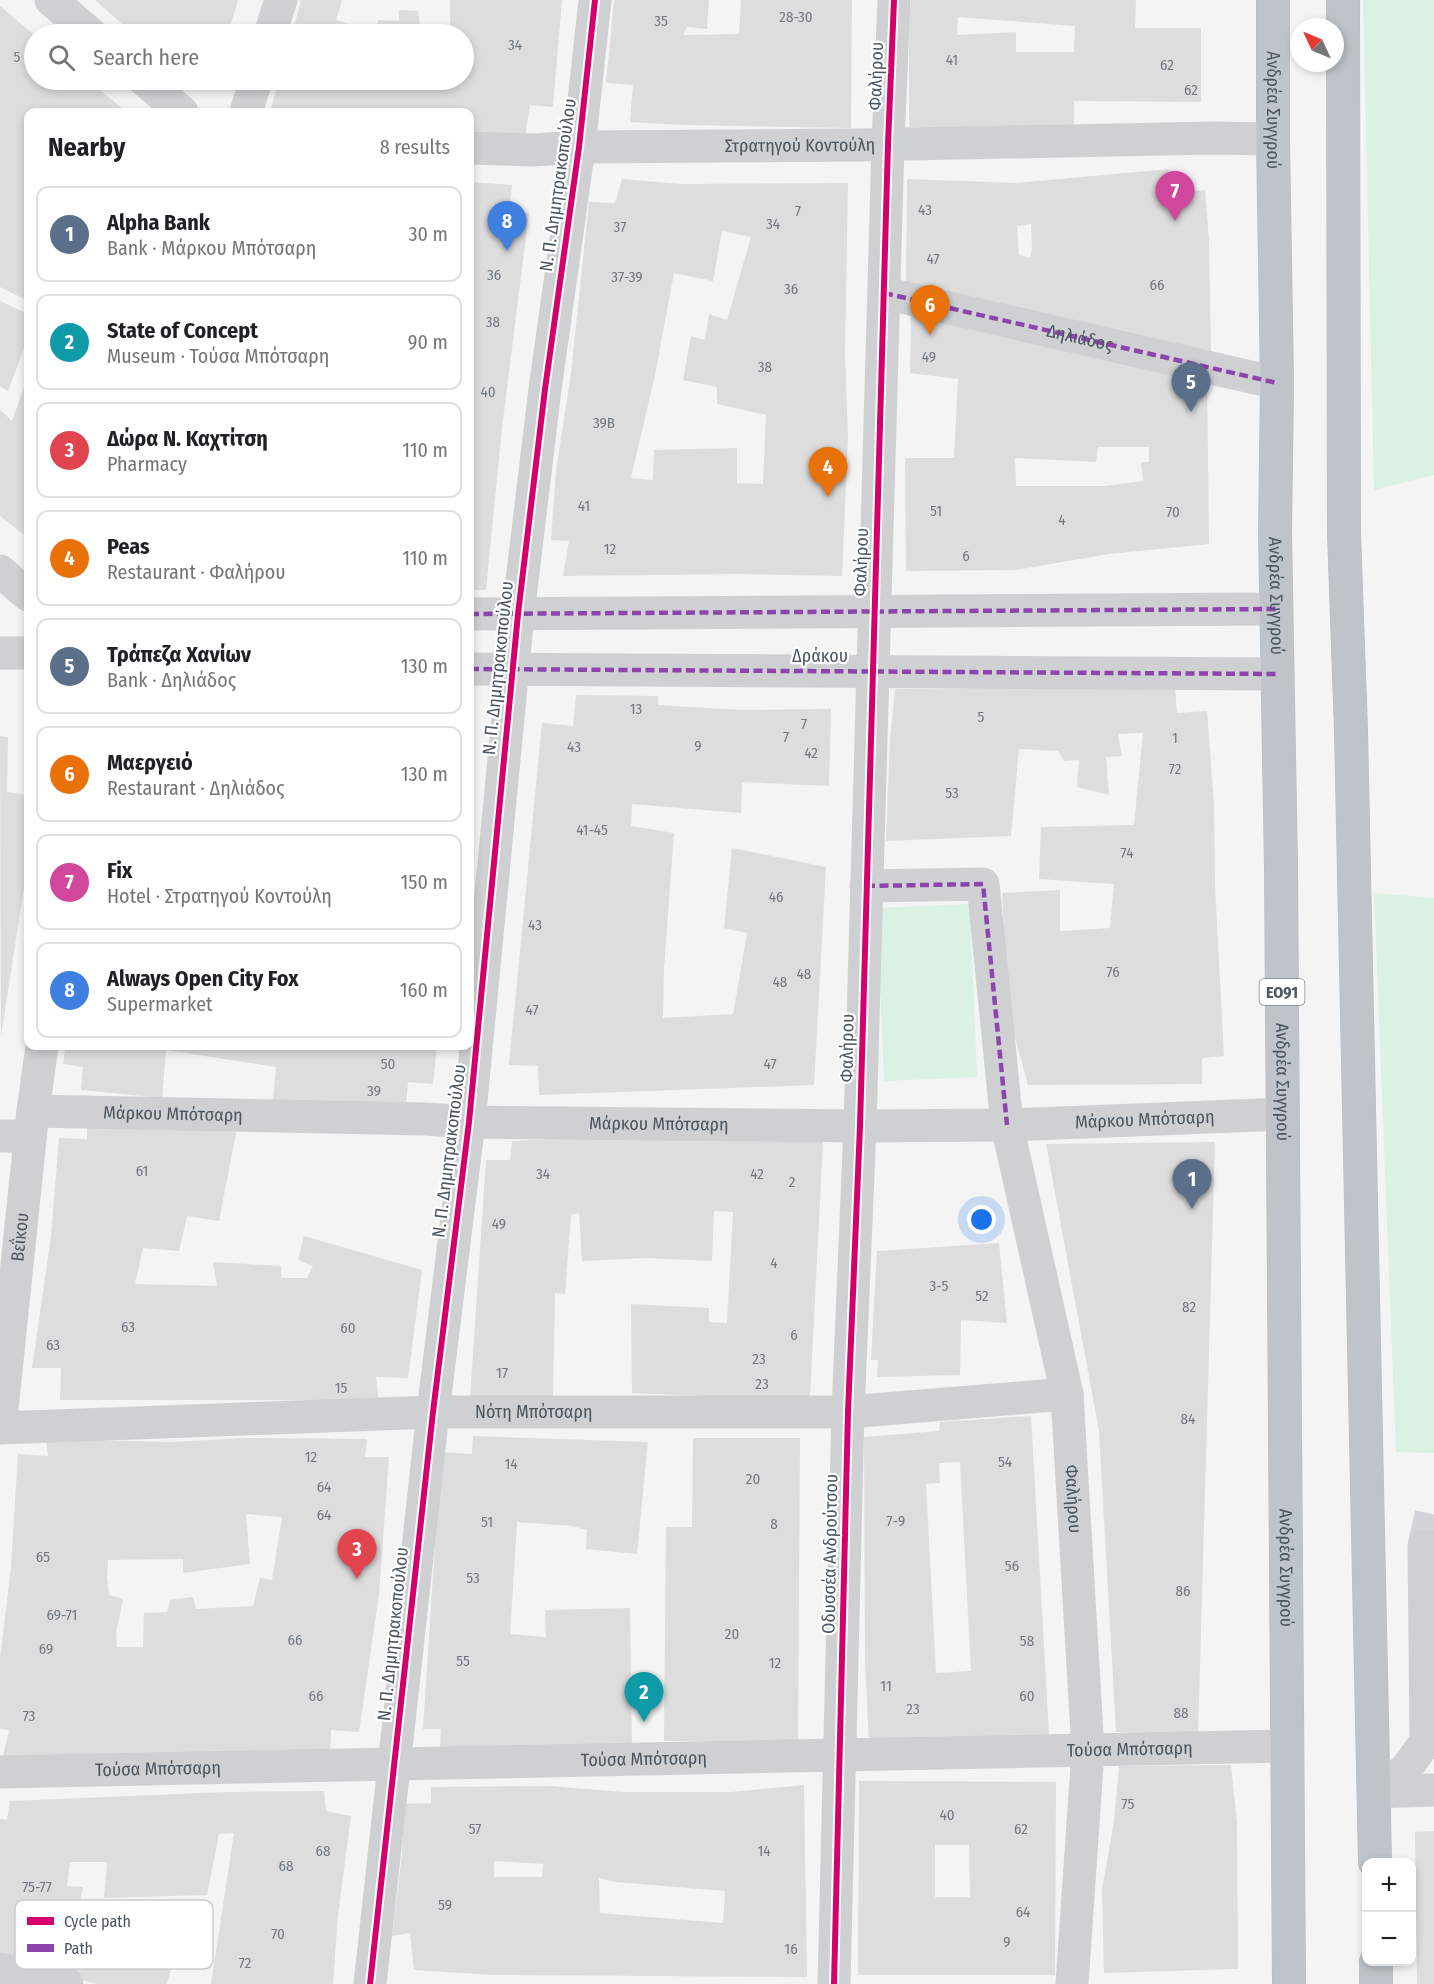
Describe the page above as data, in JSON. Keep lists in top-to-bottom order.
{
  "streets": {
    "highway": ["Ανδρέα Συγγρού", "ΕΟ91"],
    "street": [
      "Φαλήρου",
      "Στρατηγού Κοντούλη",
      "Ν. Π. Δημητρακοπούλου",
      "Δηλιάδος",
      "Δράκου",
      "Μάρκου Μπότσαρη",
      "Βεΐκου",
      "Νότη Μπότσαρη",
      "Οδυσσέα Ανδρούτσου",
      "Τούσα Μπότσαρη"
    ]
  },
  "crossings": [
    ["Φαλήρου", "Στρατηγού Κοντούλη"],
    ["Φαλήρου", "Δηλιάδος"],
    ["Φαλήρου", "Δράκου"],
    ["Φαλήρου", "Μάρκου Μπότσαρη"],
    ["Φαλήρου", "Νότη Μπότσαρη"],
    ["Φαλήρου", "Οδυσσέα Ανδρούτσου"],
    ["Φαλήρου", "Τούσα Μπότσαρη"],
    ["Ανδρέα Συγγρού", "Στρατηγού Κοντούλη"],
    ["Ανδρέα Συγγρού", "Δηλιάδος"],
    ["Ανδρέα Συγγρού", "Δράκου"],
    ["Ανδρέα Συγγρού", "Μάρκου Μπότσαρη"],
    ["Ανδρέα Συγγρού", "Τούσα Μπότσαρη"],
    ["Στρατηγού Κοντούλη", "Ν. Π. Δημητρακοπούλου"],
    ["Ν. Π. Δημητρακοπούλου", "Δράκου"],
    ["Ν. Π. Δημητρακοπούλου", "Μάρκου Μπότσαρη"],
    ["Ν. Π. Δημητρακοπούλου", "Νότη Μπότσαρη"],
    ["Ν. Π. Δημητρακοπούλου", "Τούσα Μπότσαρη"],
    ["Μάρκου Μπότσαρη", "Βεΐκου"],
    ["Μάρκου Μπότσαρη", "Οδυσσέα Ανδρούτσου"],
    ["Βεΐκου", "Νότη Μπότσαρη"],
    ["Νότη Μπότσαρη", "Οδυσσέα Ανδρούτσου"],
    ["Οδυσσέα Ανδρούτσου", "Τούσα Μπότσαρη"]
  ],
  "house_numbers": [
    "28-30",
    "35",
    "34",
    "5",
    "41",
    "62",
    "62",
    "43",
    "7",
    "34",
    "37",
    "47",
    "36",
    "37-39",
    "66",
    "36",
    "38",
    "49",
    "38",
    "40",
    "39Β",
    "41",
    "51",
    "70",
    "4",
    "12",
    "6",
    "13",
    "5",
    "7",
    "7",
    "1",
    "9",
    "43",
    "42",
    "72",
    "53",
    "41-45",
    "74",
    "46",
    "43",
    "76",
    "48",
    "48",
    "47",
    "50",
    "47",
    "39",
    "61",
    "34",
    "42",
    "2",
    "49",
    "4",
    "3-5",
    "52",
    "82",
    "63",
    "60",
    "6",
    "63",
    "23",
    "17",
    "23",
    "15",
    "84",
    "12",
    "54",
    "14",
    "20",
    "64",
    "64",
    "7-9",
    "51",
    "8",
    "65",
    "56",
    "53",
    "86",
    "69-71",
    "20",
    "66",
    "58",
    "69",
    "55",
    "12",
    "11",
    "66",
    "60",
    "23",
    "88",
    "73",
    "75",
    "40",
    "57",
    "62",
    "68",
    "14",
    "68",
    "75-77",
    "59",
    "64",
    "70",
    "9",
    "16",
    "72"
  ],
  "legend": ["Cycle path", "Path"],
  "north": "top left",
  "page": {
    "search": "Search here",
    "heading": ["Nearby", "8 results"],
    "pins": [
      "7",
      "8",
      "6",
      "5",
      "4",
      "1",
      "3",
      "2"
    ],
    "list": [
      {
        "mark": "1",
        "name": "Alpha Bank",
        "note": "Bank · Μάρκου Μπότσαρη",
        "value": "30 m"
      },
      {
        "mark": "2",
        "name": "State of Concept",
        "note": "Museum · Τούσα Μπότσαρη",
        "value": "90 m"
      },
      {
        "mark": "3",
        "name": "Δώρα Ν. Καχτίτση",
        "note": "Pharmacy",
        "value": "110 m"
      },
      {
        "mark": "4",
        "name": "Peas",
        "note": "Restaurant · Φαλήρου",
        "value": "110 m"
      },
      {
        "mark": "5",
        "name": "Τράπεζα Χανίων",
        "note": "Bank · Δηλιάδος",
        "value": "130 m"
      },
      {
        "mark": "6",
        "name": "Μαεργειό",
        "note": "Restaurant · Δηλιάδος",
        "value": "130 m"
      },
      {
        "mark": "7",
        "name": "Fix",
        "note": "Hotel · Στρατηγού Κοντούλη",
        "value": "150 m"
      },
      {
        "mark": "8",
        "name": "Always Open City Fox",
        "note": "Supermarket",
        "value": "160 m"
      }
    ],
    "map_buttons": ["+", "−"]
  }
}
